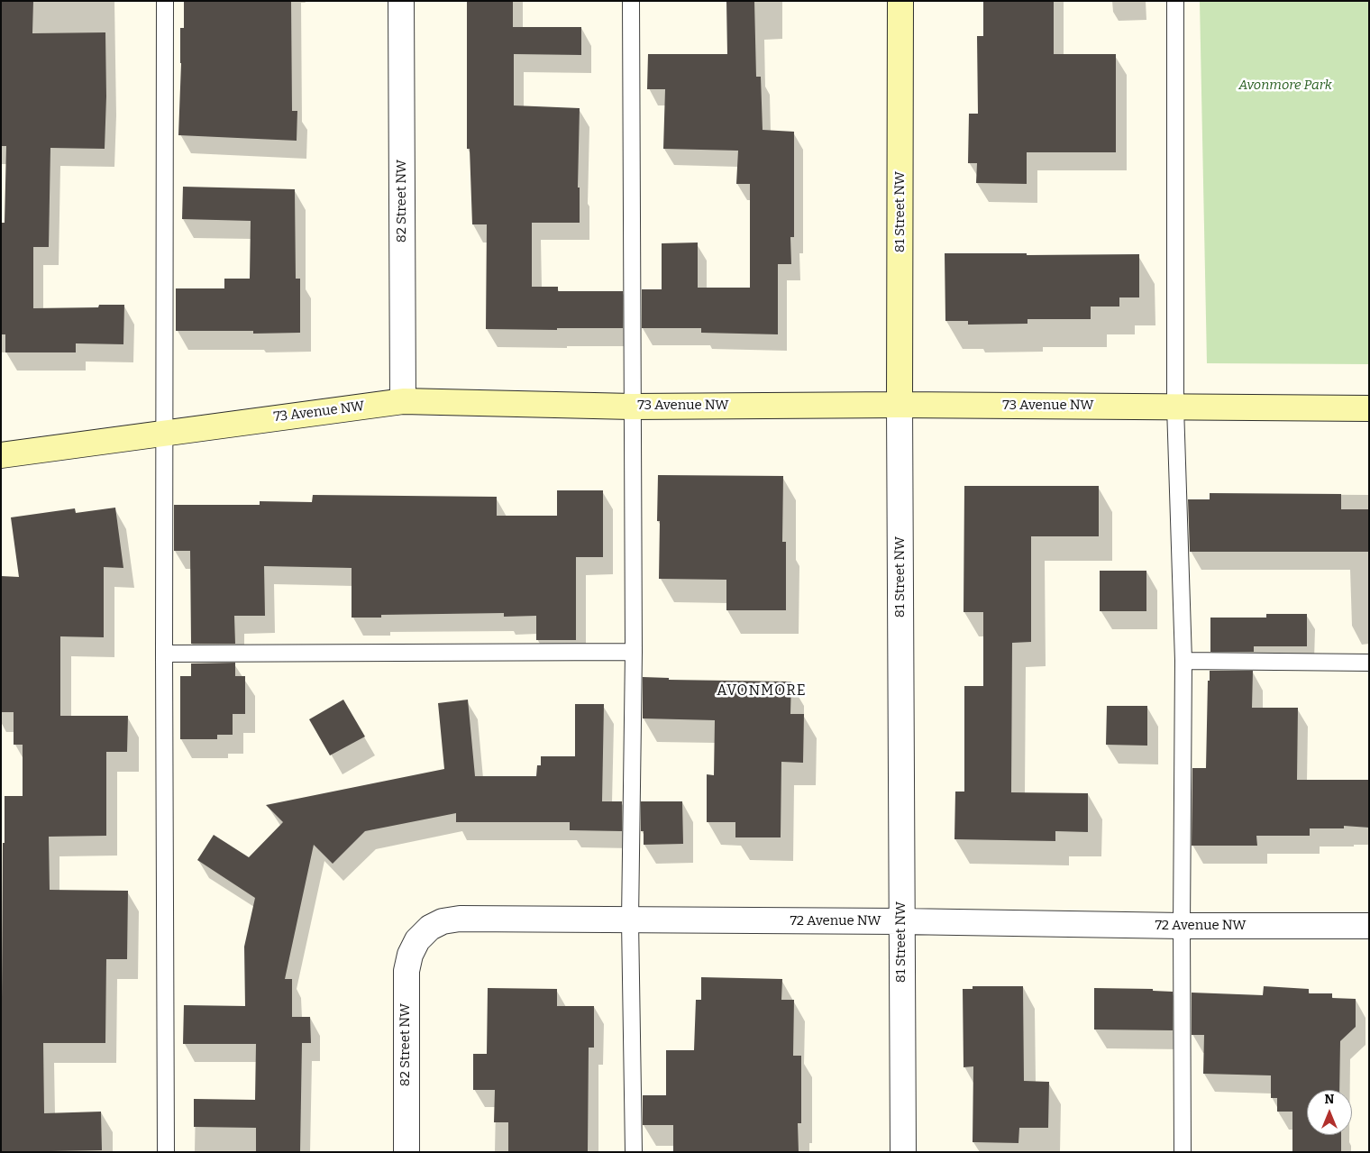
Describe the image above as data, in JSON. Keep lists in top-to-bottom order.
{
  "streets": {
    "street": [
      "82 Street NW",
      "81 Street NW",
      "73 Avenue NW",
      "72 Avenue NW"
    ]
  },
  "crossings": [
    ["82 Street NW", "73 Avenue NW"],
    ["82 Street NW", "72 Avenue NW"],
    ["81 Street NW", "73 Avenue NW"],
    ["81 Street NW", "72 Avenue NW"]
  ],
  "districts": ["AVONMORE"],
  "parks": ["Avonmore Park"],
  "north": "top"
}
